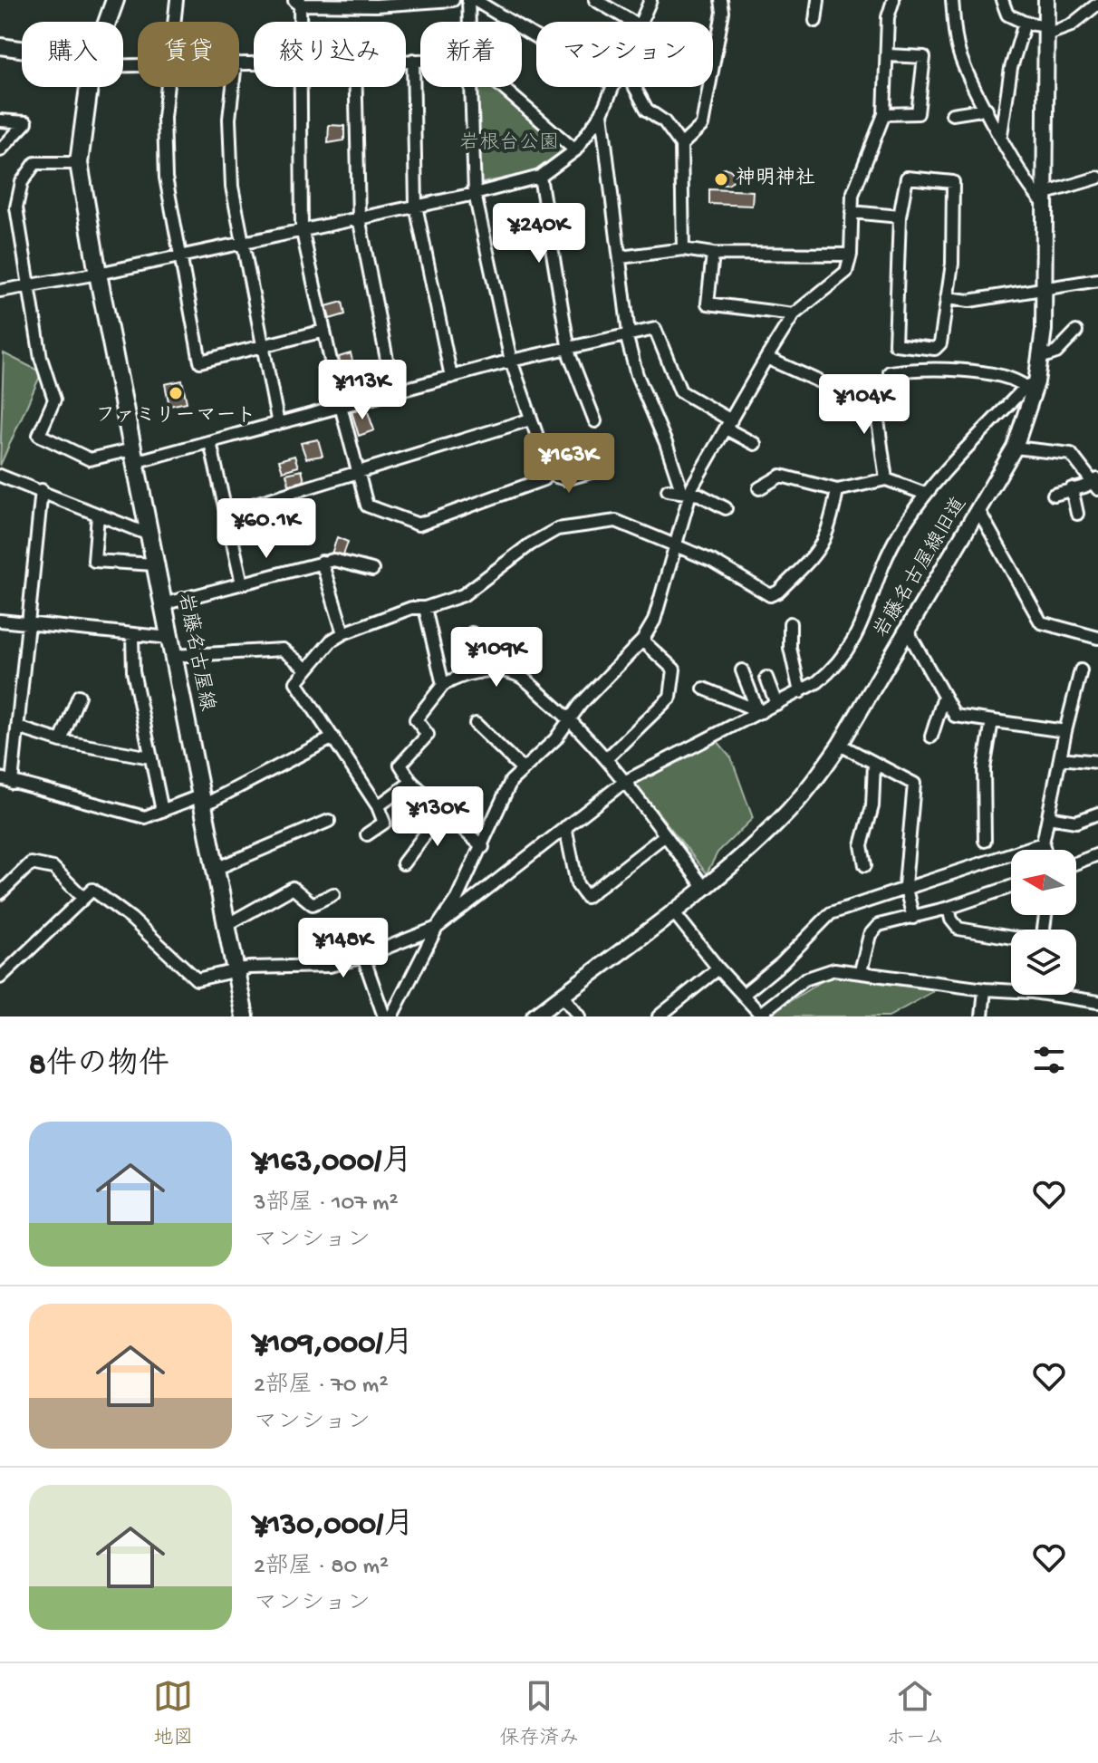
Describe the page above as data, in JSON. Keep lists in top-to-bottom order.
{
  "streets": {
    "main road": ["岩藤名古屋線"],
    "street": ["岩藤名古屋線旧道"]
  },
  "parks": ["岩根台公園"],
  "places": ["神明神社", "ファミリーマート"],
  "north": "left",
  "page": {
    "chip": [
      "購入",
      "賃貸",
      "絞り込み",
      "新着",
      "マンション"
    ],
    "price": [
      "¥240K",
      "¥113K",
      "¥104K",
      "¥163K",
      "¥60.1K",
      "¥109K",
      "¥130K",
      "¥148K"
    ],
    "heading": "8件の物件",
    "list": [
      {
        "name": "¥163,000/月",
        "note": "3部屋 · 107 m² · マンション"
      },
      {
        "name": "¥109,000/月",
        "note": "2部屋 · 70 m² · マンション"
      },
      {
        "name": "¥130,000/月",
        "note": "2部屋 · 80 m² · マンション"
      }
    ],
    "tabs": ["地図", "保存済み", "ホーム"]
  }
}
